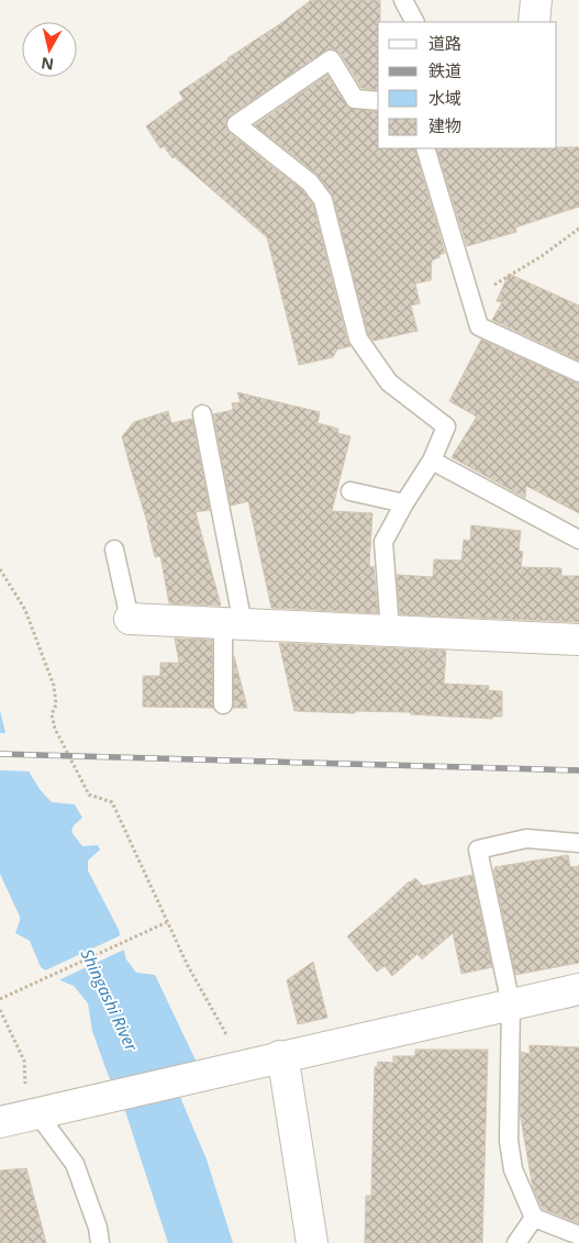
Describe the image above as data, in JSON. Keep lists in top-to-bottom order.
{
  "water": ["Shingashi River"],
  "legend": [
    "道路",
    "鉄道",
    "水域",
    "建物"
  ],
  "north": "bottom"
}
